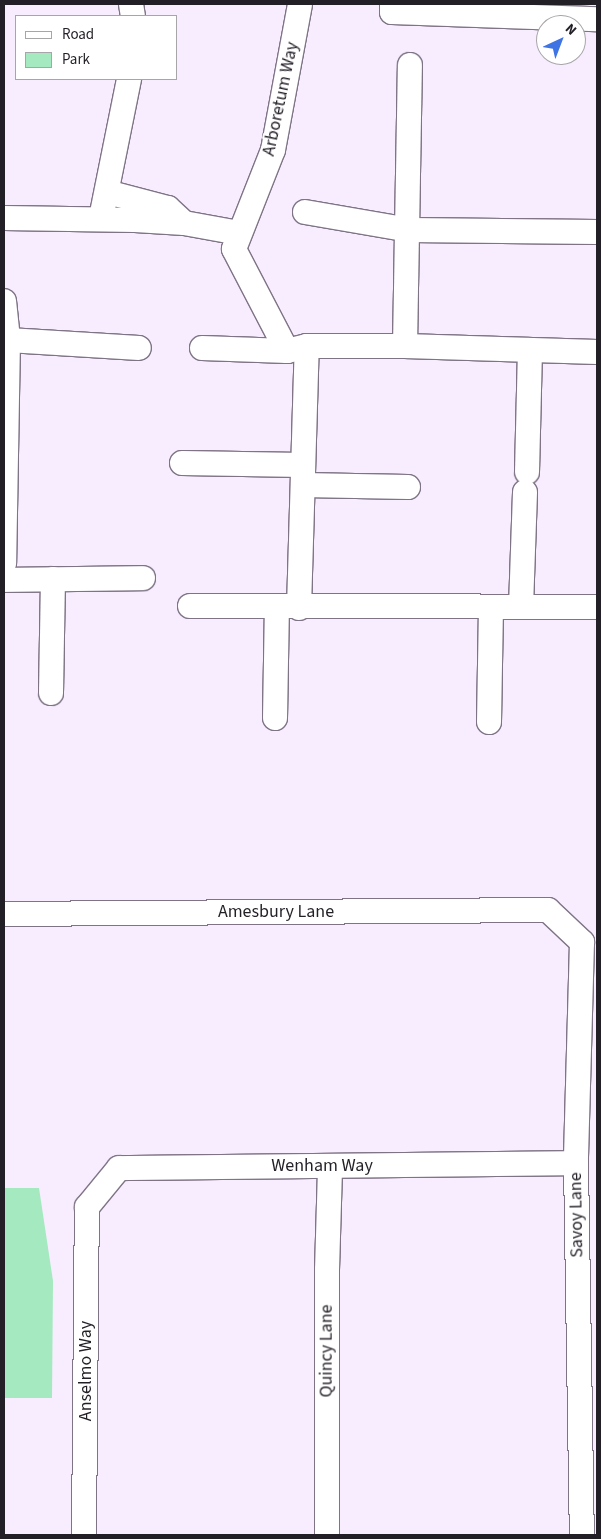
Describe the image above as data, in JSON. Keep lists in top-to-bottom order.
{
  "streets": {
    "street": [
      "Arboretum Way",
      "Amesbury Lane",
      "Wenham Way",
      "Savoy Lane",
      "Quincy Lane",
      "Anselmo Way"
    ]
  },
  "crossings": [
    ["Amesbury Lane", "Savoy Lane"],
    ["Wenham Way", "Savoy Lane"],
    ["Wenham Way", "Quincy Lane"],
    ["Wenham Way", "Anselmo Way"]
  ],
  "legend": ["Road", "Park"],
  "north": "top right"
}
